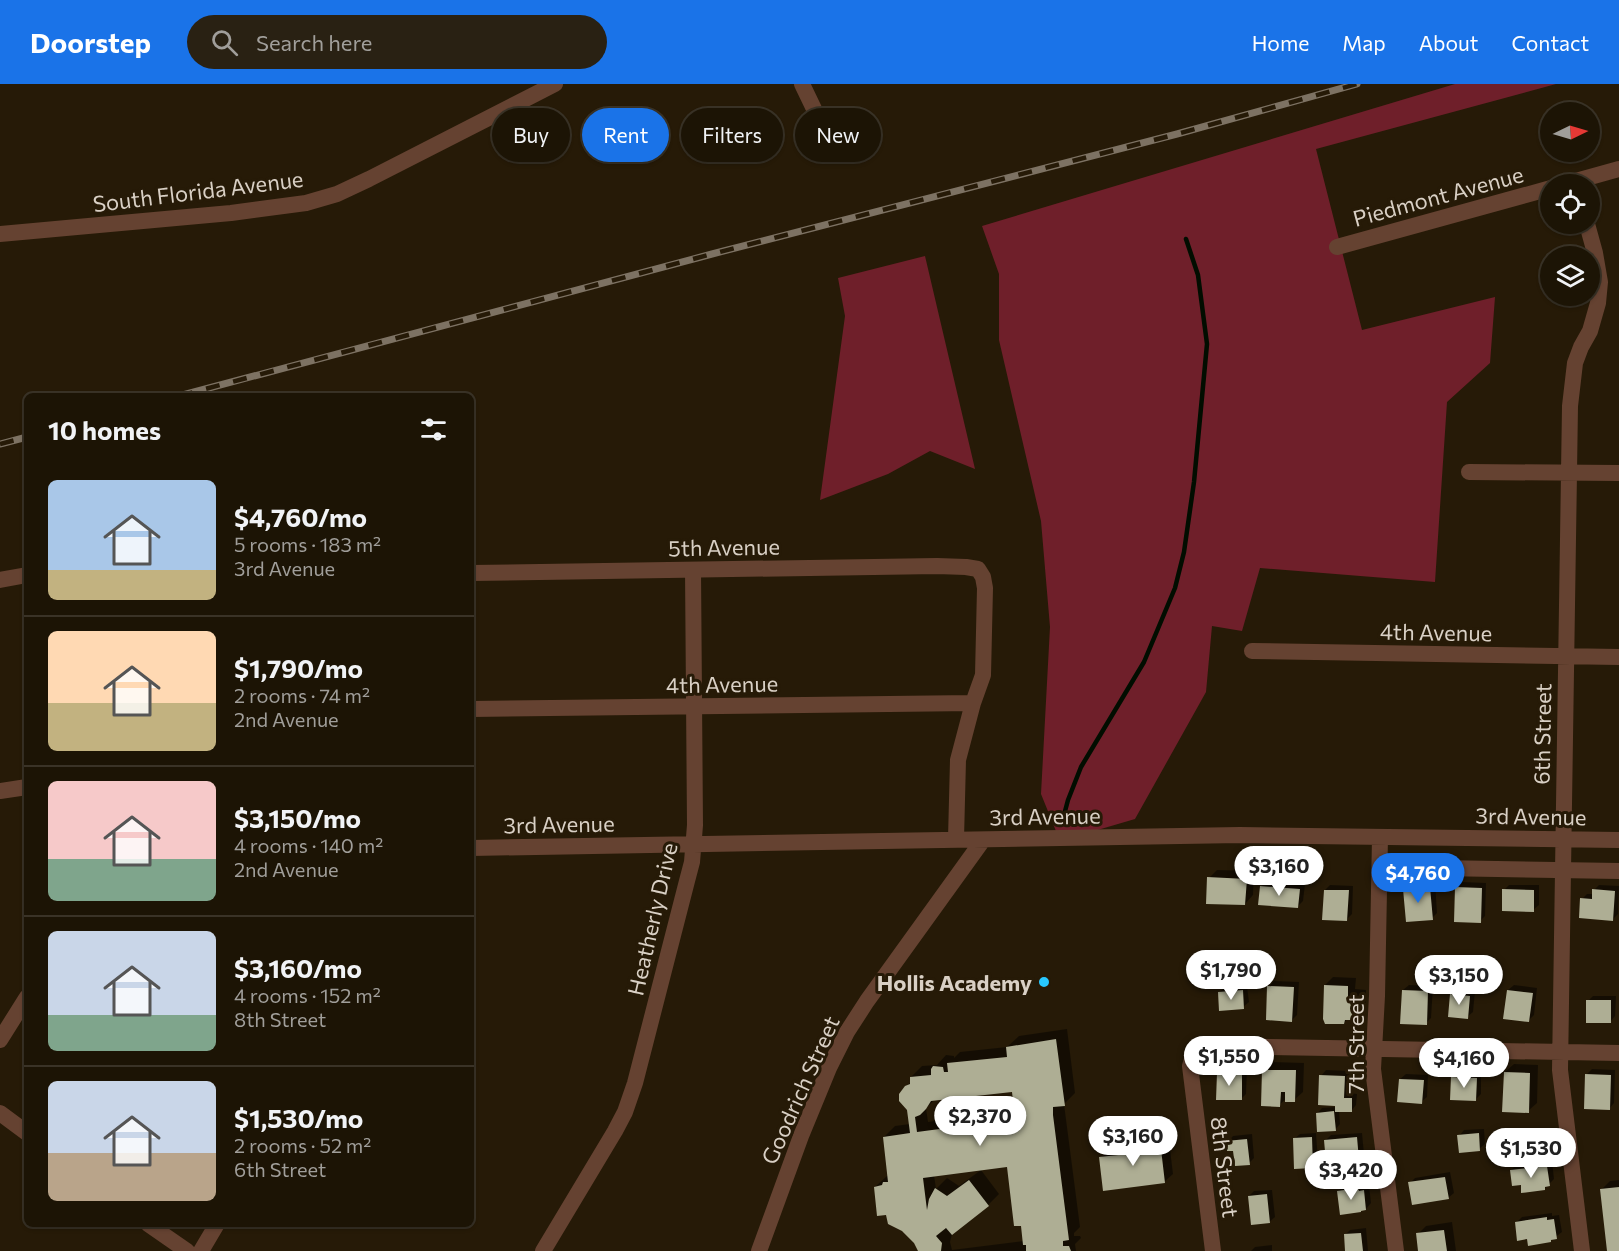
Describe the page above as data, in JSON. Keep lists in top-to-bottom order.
{
  "streets": {
    "street": [
      "South Florida Avenue",
      "Piedmont Avenue",
      "5th Avenue",
      "4th Avenue",
      "6th Street",
      "3rd Avenue",
      "Heatherly Drive",
      "7th Street",
      "Goodrich Street",
      "8th Street"
    ]
  },
  "crossings": [
    ["5th Avenue", "4th Avenue"],
    ["5th Avenue", "Heatherly Drive"],
    ["4th Avenue", "6th Street"],
    ["4th Avenue", "Heatherly Drive"],
    ["6th Street", "3rd Avenue"],
    ["3rd Avenue", "Heatherly Drive"],
    ["3rd Avenue", "7th Street"],
    ["3rd Avenue", "Goodrich Street"],
    ["7th Street", "8th Street"]
  ],
  "places": ["Hollis Academy"],
  "north": "right",
  "page": {
    "header": "Doorstep",
    "search": "Search here",
    "nav": [
      "Home",
      "Map",
      "About",
      "Contact"
    ],
    "chip": [
      "Buy",
      "Rent",
      "Filters",
      "New"
    ],
    "heading": "10 homes",
    "list": [
      {
        "name": "$4,760/mo",
        "note": "5 rooms · 183 m² · 3rd Avenue"
      },
      {
        "name": "$1,790/mo",
        "note": "2 rooms · 74 m² · 2nd Avenue"
      },
      {
        "name": "$3,150/mo",
        "note": "4 rooms · 140 m² · 2nd Avenue"
      },
      {
        "name": "$3,160/mo",
        "note": "4 rooms · 152 m² · 8th Street"
      },
      {
        "name": "$1,530/mo",
        "note": "2 rooms · 52 m² · 6th Street"
      }
    ],
    "price": [
      "$3,160",
      "$4,760",
      "$1,790",
      "$3,150",
      "$1,550",
      "$4,160",
      "$2,370",
      "$3,160",
      "$1,530",
      "$3,420"
    ]
  }
}
